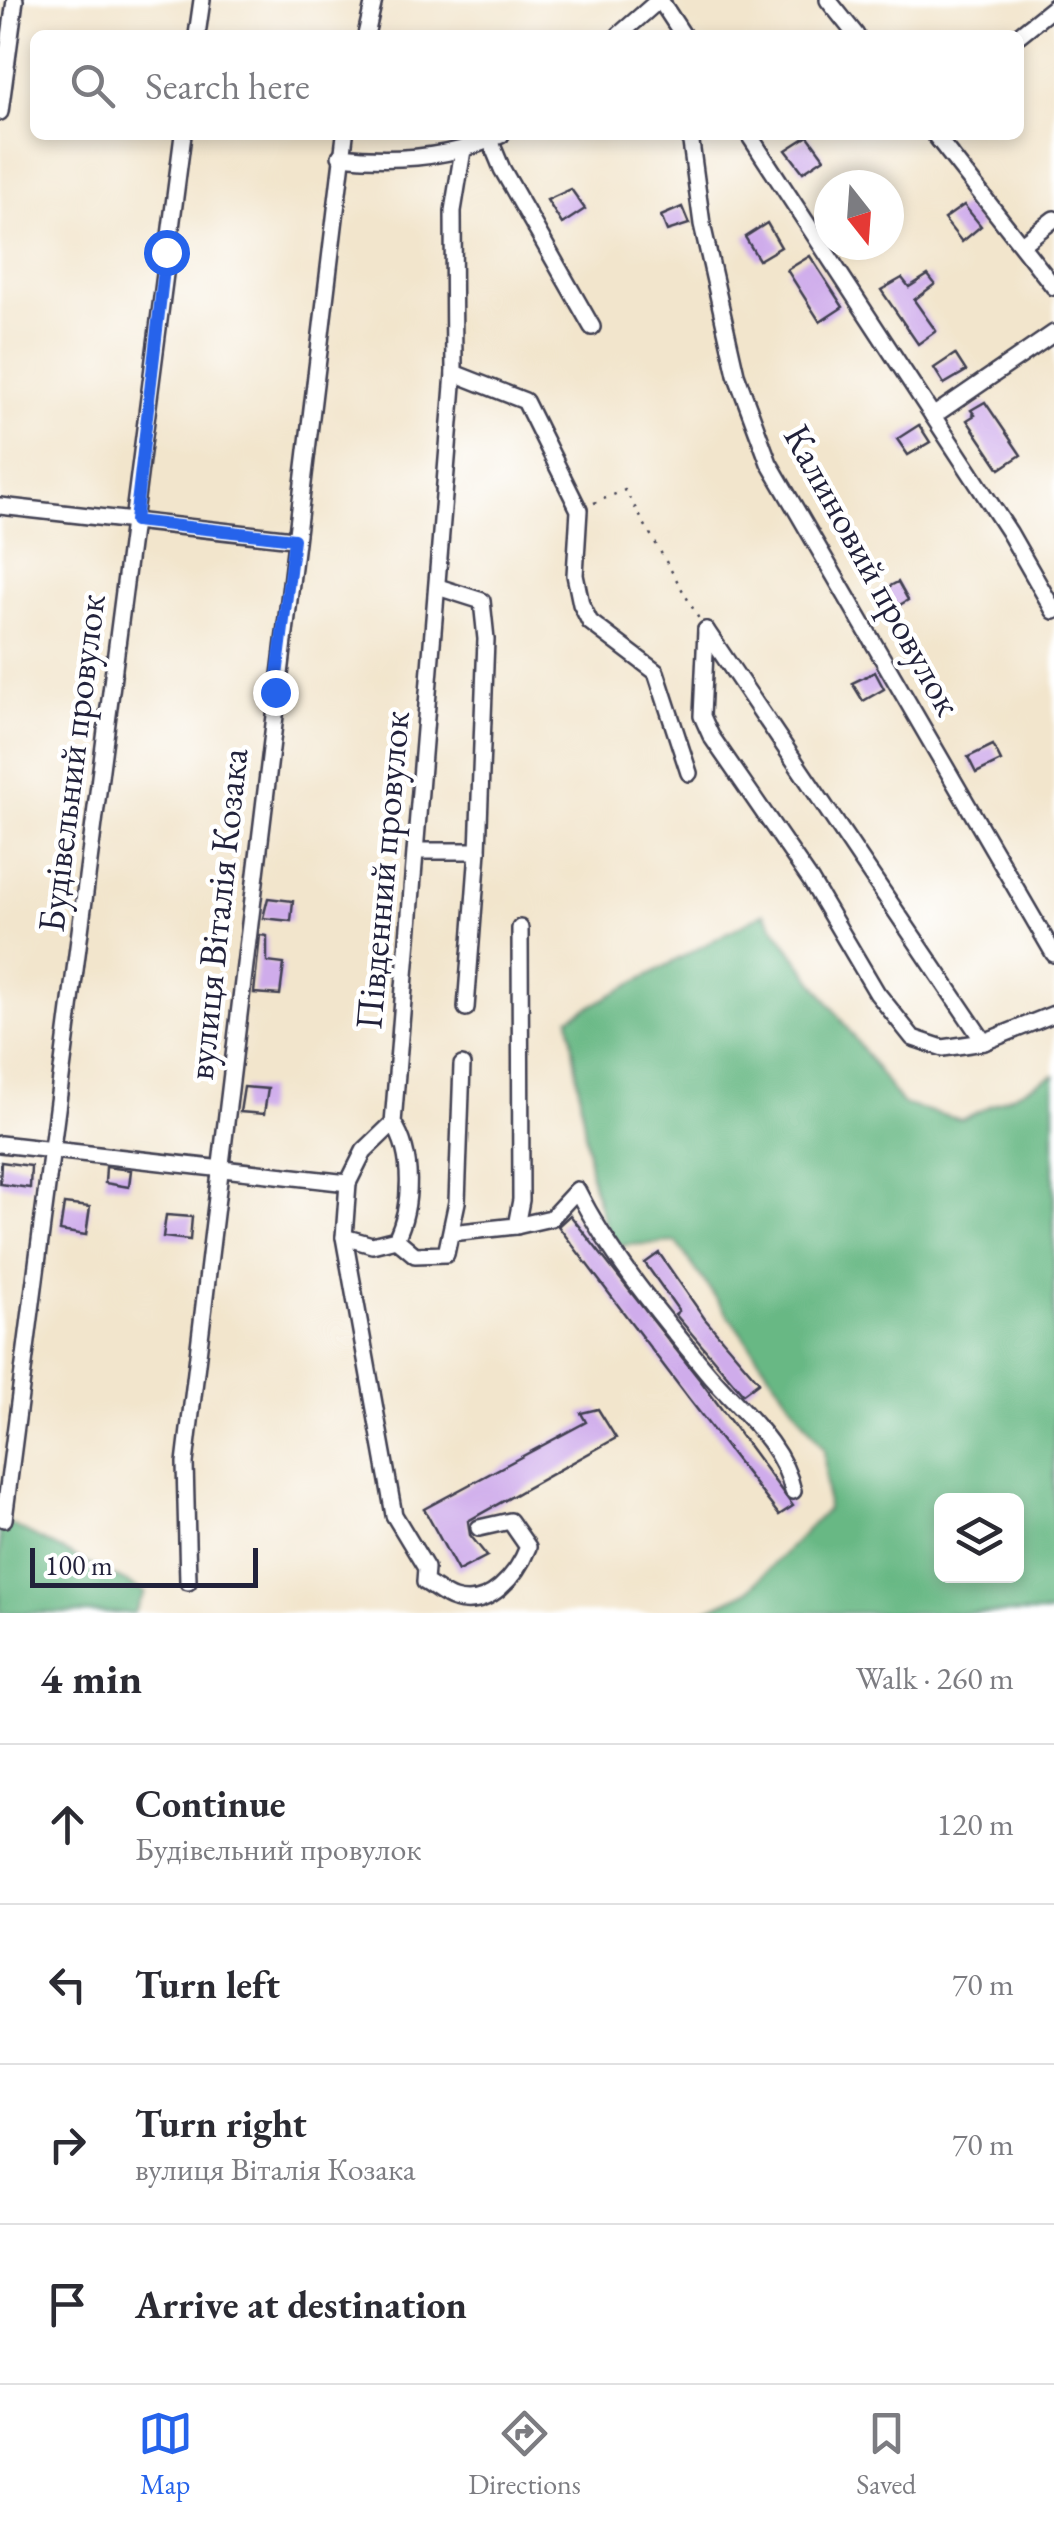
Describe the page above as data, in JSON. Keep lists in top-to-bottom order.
{
  "streets": {
    "street": [
      "Калиновий провулок",
      "Будівельний провулок",
      "Південний провулок",
      "вулиця Віталія Козака"
    ]
  },
  "scale_bar": "100 m",
  "north": "bottom",
  "page": {
    "search": "Search here",
    "scale": "100 m",
    "heading": ["4 min", "Walk · 260 m"],
    "list": [
      ["Continue", "Будівельний провулок", "120 m"],
      ["Turn left", "70 m"],
      ["Turn right", "вулиця Віталія Козака", "70 m"],
      "Arrive at destination"
    ],
    "nav": ["Map", "Directions", "Saved"]
  }
}
